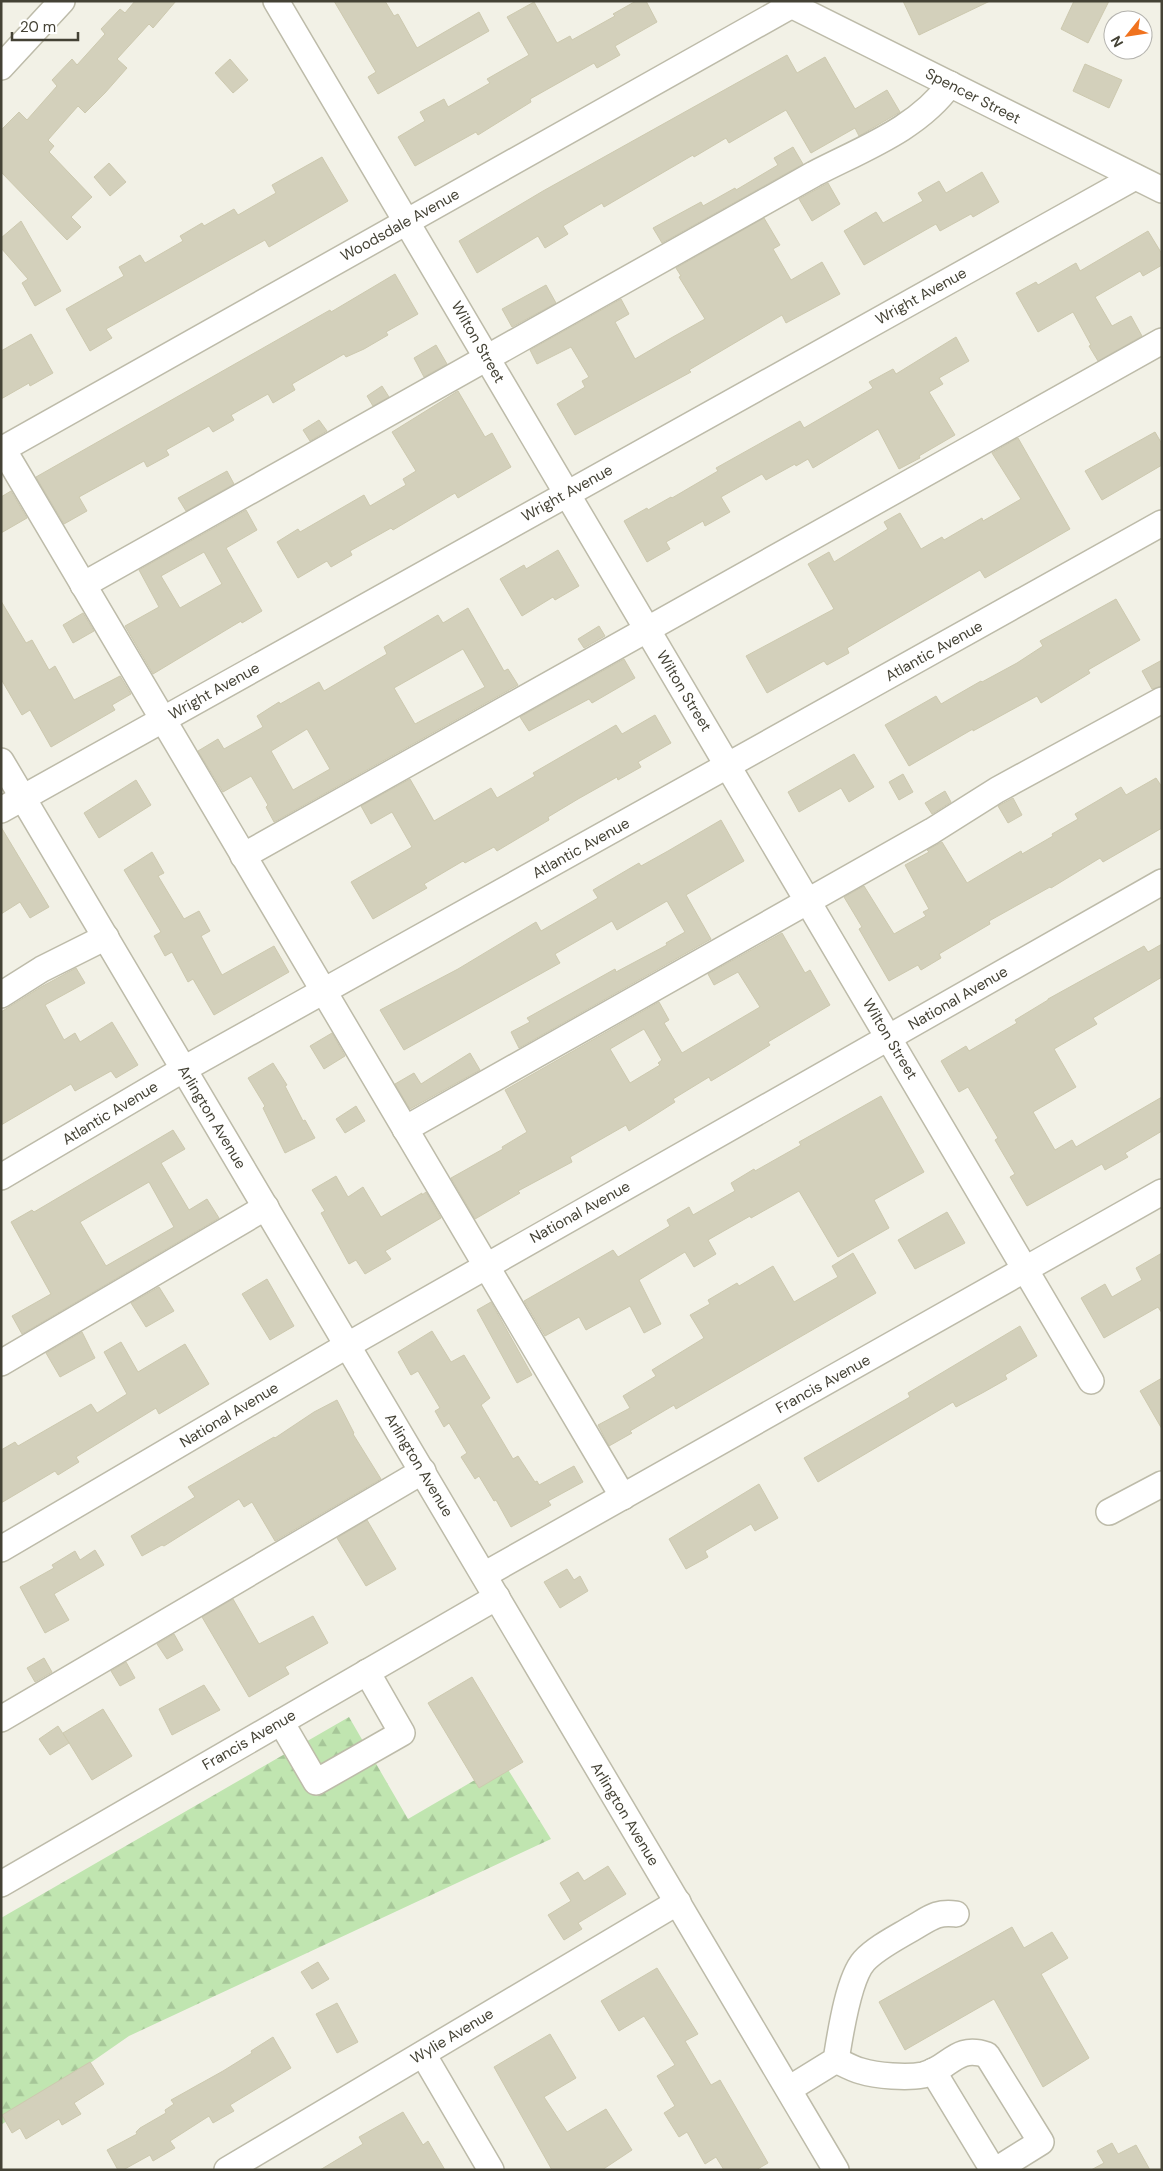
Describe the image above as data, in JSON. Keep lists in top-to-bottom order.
{
  "streets": {
    "street": [
      "Spencer Street",
      "Woodsdale Avenue",
      "Wright Avenue",
      "Wilton Street",
      "Atlantic Avenue",
      "National Avenue",
      "Arlington Avenue",
      "Francis Avenue",
      "Wylie Avenue"
    ]
  },
  "crossings": [
    ["Spencer Street", "Woodsdale Avenue"],
    ["Spencer Street", "Wright Avenue"],
    ["Woodsdale Avenue", "Wilton Street"],
    ["Wright Avenue", "Wilton Street"],
    ["Wright Avenue", "Arlington Avenue"],
    ["Wilton Street", "Atlantic Avenue"],
    ["Wilton Street", "National Avenue"],
    ["Wilton Street", "Francis Avenue"],
    ["Atlantic Avenue", "Arlington Avenue"],
    ["National Avenue", "Arlington Avenue"],
    ["Arlington Avenue", "Francis Avenue"],
    ["Arlington Avenue", "Wylie Avenue"]
  ],
  "scale_bar": "20 m",
  "north": "bottom left"
}
